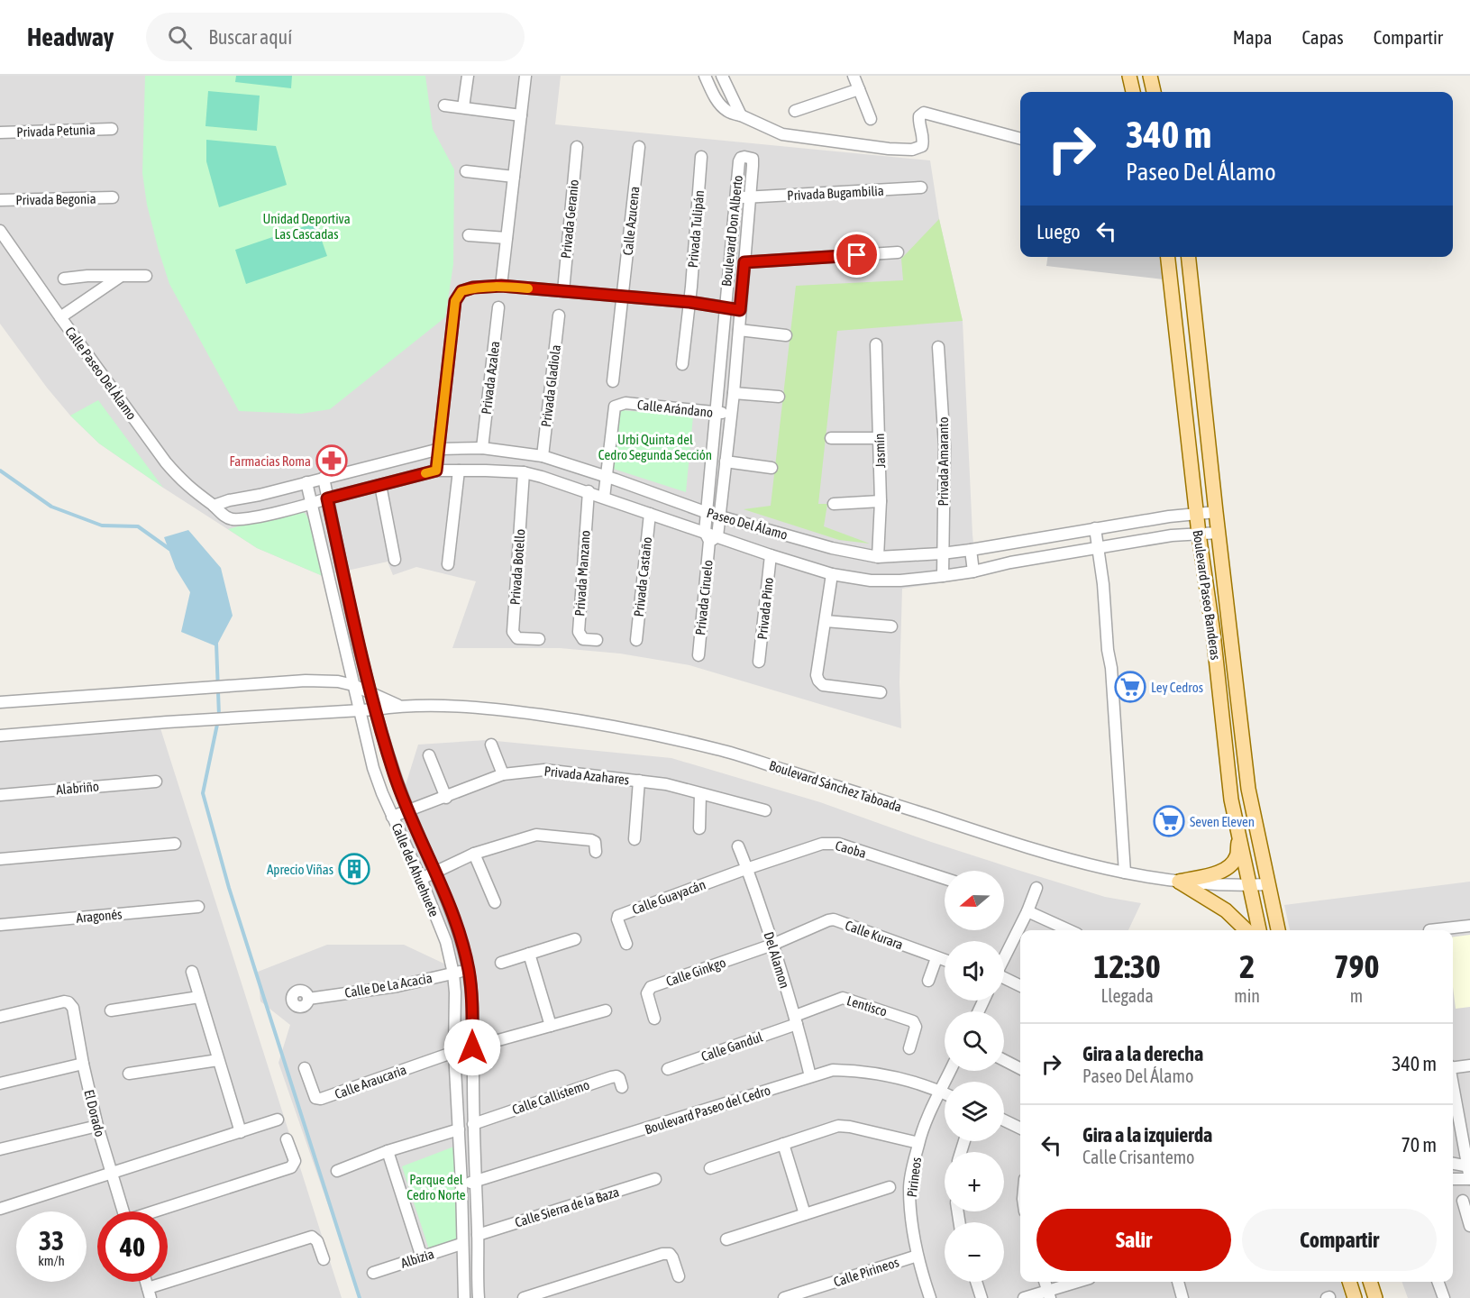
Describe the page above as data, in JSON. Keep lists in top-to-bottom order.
{
  "streets": {
    "main road": ["Boulevard Paseo Banderas"],
    "street": [
      "Privada Petunia",
      "Privada Bugambilia",
      "Privada Begonia",
      "Privada Geranio",
      "Calle Azucena",
      "Privada Tulipán",
      "Boulevard Don Alberto",
      "Calle Paseo Del Álamo",
      "Privada Azalea",
      "Privada Gladiola",
      "Calle Arándano",
      "Jasmín",
      "Privada Amaranto",
      "Paseo Del Álamo",
      "Privada Botello",
      "Privada Manzano",
      "Privada Castaño",
      "Privada Ciruelo",
      "Privada Pino",
      "Privada Azahares",
      "Boulevard Sánchez Taboada",
      "Alabriño",
      "Caoba",
      "Calle del Ahuehuete",
      "Calle Guayacán",
      "Aragonés",
      "Calle Kurara",
      "Del Alamon",
      "Calle Ginkgo",
      "Calle De La Acacia",
      "Lentisco",
      "Calle Gandul",
      "Calle Araucaria",
      "Calle Callistemo",
      "Boulevard Paseo del Cedro",
      "El Dorado",
      "Pirineos",
      "Calle Sierra de la Baza",
      "Albizia",
      "Calle Pirineos"
    ]
  },
  "crossings": [
    ["Privada Bugambilia", "Boulevard Don Alberto"],
    ["Boulevard Don Alberto", "Calle Arándano"],
    ["Boulevard Don Alberto", "Paseo Del Álamo"],
    ["Boulevard Don Alberto", "Privada Ciruelo"],
    ["Calle Paseo Del Álamo", "Paseo Del Álamo"],
    ["Calle Paseo Del Álamo", "Calle del Ahuehuete"],
    ["Privada Azalea", "Paseo Del Álamo"],
    ["Privada Gladiola", "Paseo Del Álamo"],
    ["Calle Arándano", "Paseo Del Álamo"],
    ["Jasmín", "Paseo Del Álamo"],
    ["Privada Amaranto", "Paseo Del Álamo"],
    ["Paseo Del Álamo", "Privada Botello"],
    ["Paseo Del Álamo", "Privada Manzano"],
    ["Paseo Del Álamo", "Privada Castaño"],
    ["Paseo Del Álamo", "Boulevard Paseo Banderas"],
    ["Paseo Del Álamo", "Privada Ciruelo"],
    ["Paseo Del Álamo", "Privada Pino"],
    ["Paseo Del Álamo", "Calle del Ahuehuete"],
    ["Boulevard Paseo Banderas", "Boulevard Sánchez Taboada"],
    ["Privada Azahares", "Calle del Ahuehuete"],
    ["Caoba", "Calle Guayacán"],
    ["Caoba", "Del Alamon"],
    ["Calle del Ahuehuete", "Calle De La Acacia"],
    ["Calle del Ahuehuete", "Calle Araucaria"],
    ["Calle del Ahuehuete", "Calle Callistemo"],
    ["Calle del Ahuehuete", "Boulevard Paseo del Cedro"],
    ["Calle del Ahuehuete", "Calle Sierra de la Baza"],
    ["Calle del Ahuehuete", "Albizia"],
    ["Calle Guayacán", "Del Alamon"],
    ["Calle Kurara", "Del Alamon"],
    ["Calle Kurara", "Calle Ginkgo"],
    ["Del Alamon", "Calle Ginkgo"],
    ["Del Alamon", "Lentisco"],
    ["Del Alamon", "Calle Gandul"],
    ["Del Alamon", "Boulevard Paseo del Cedro"],
    ["Lentisco", "Calle Gandul"],
    ["Boulevard Paseo del Cedro", "Pirineos"],
    ["Pirineos", "Calle Pirineos"]
  ],
  "parks": ["Unidad Deportiva Las Cascadas", "Urbi Quinta del Cedro Segunda Sección", "Parque del Cedro Norte"],
  "places": {
    "pharmacy": ["Farmacias Roma"],
    "supermarket": ["Ley Cedros", "Seven Eleven"],
    "building": ["Aprecio Viñas"]
  },
  "north": "left",
  "page": {
    "header": "Headway",
    "search": "Buscar aquí",
    "nav": ["Mapa", "Capas", "Compartir"],
    "turn": ["340 m", "Paseo Del Álamo"],
    "then": "Luego",
    "map_buttons": ["+", "−"],
    "eta": [
      "12:30",
      "Llegada",
      "2",
      "min",
      "790",
      "m"
    ],
    "list": [
      {
        "name": "Gira a la derecha",
        "note": "Paseo Del Álamo",
        "value": "340 m"
      },
      {
        "name": "Gira a la izquierda",
        "note": "Calle Crisantemo",
        "value": "70 m"
      }
    ],
    "buttons": ["Salir", "Compartir"],
    "speed": "33 km/h",
    "limit": "40"
  }
}
